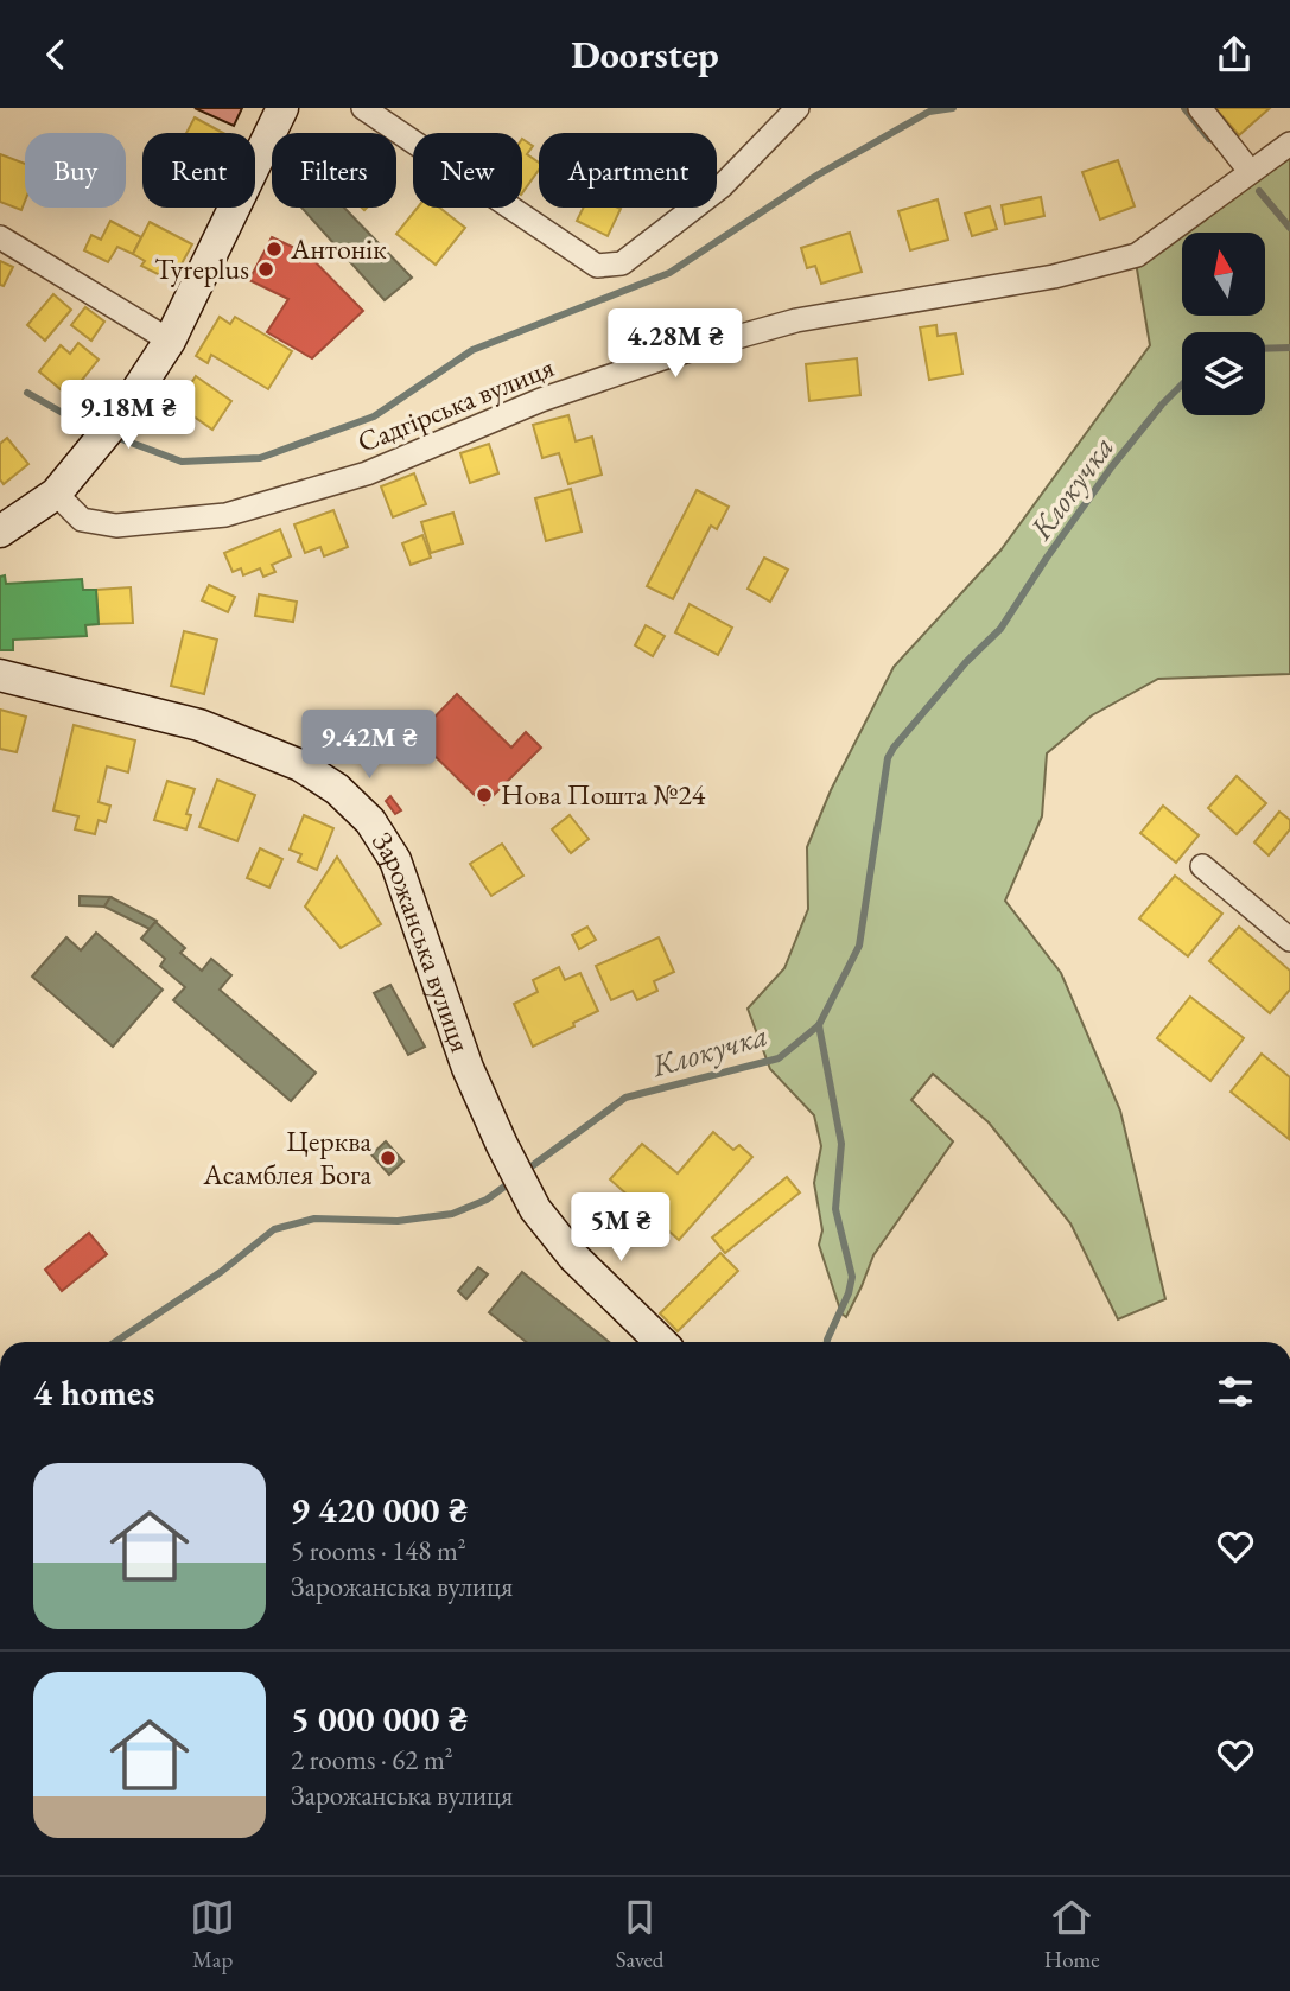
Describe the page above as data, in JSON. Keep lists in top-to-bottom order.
{
  "streets": {
    "street": ["Садгірська вулиця", "Зарожанська вулиця"]
  },
  "water": ["Клокучка"],
  "places": [
    "Антонік",
    "Tyreplus",
    "Нова Пошта №24",
    "Церква Асамблея Бога"
  ],
  "north": "top",
  "page": {
    "header": "Doorstep",
    "chip": [
      "Buy",
      "Rent",
      "Filters",
      "New",
      "Apartment"
    ],
    "price": [
      "4.28M ₴",
      "9.18M ₴",
      "9.42M ₴",
      "5M ₴"
    ],
    "heading": "4 homes",
    "list": [
      {
        "name": "9 420 000 ₴",
        "note": "5 rooms · 148 m² · Зарожанська вулиця"
      },
      {
        "name": "5 000 000 ₴",
        "note": "2 rooms · 62 m² · Зарожанська вулиця"
      }
    ],
    "tabs": ["Map", "Saved", "Home"]
  }
}
